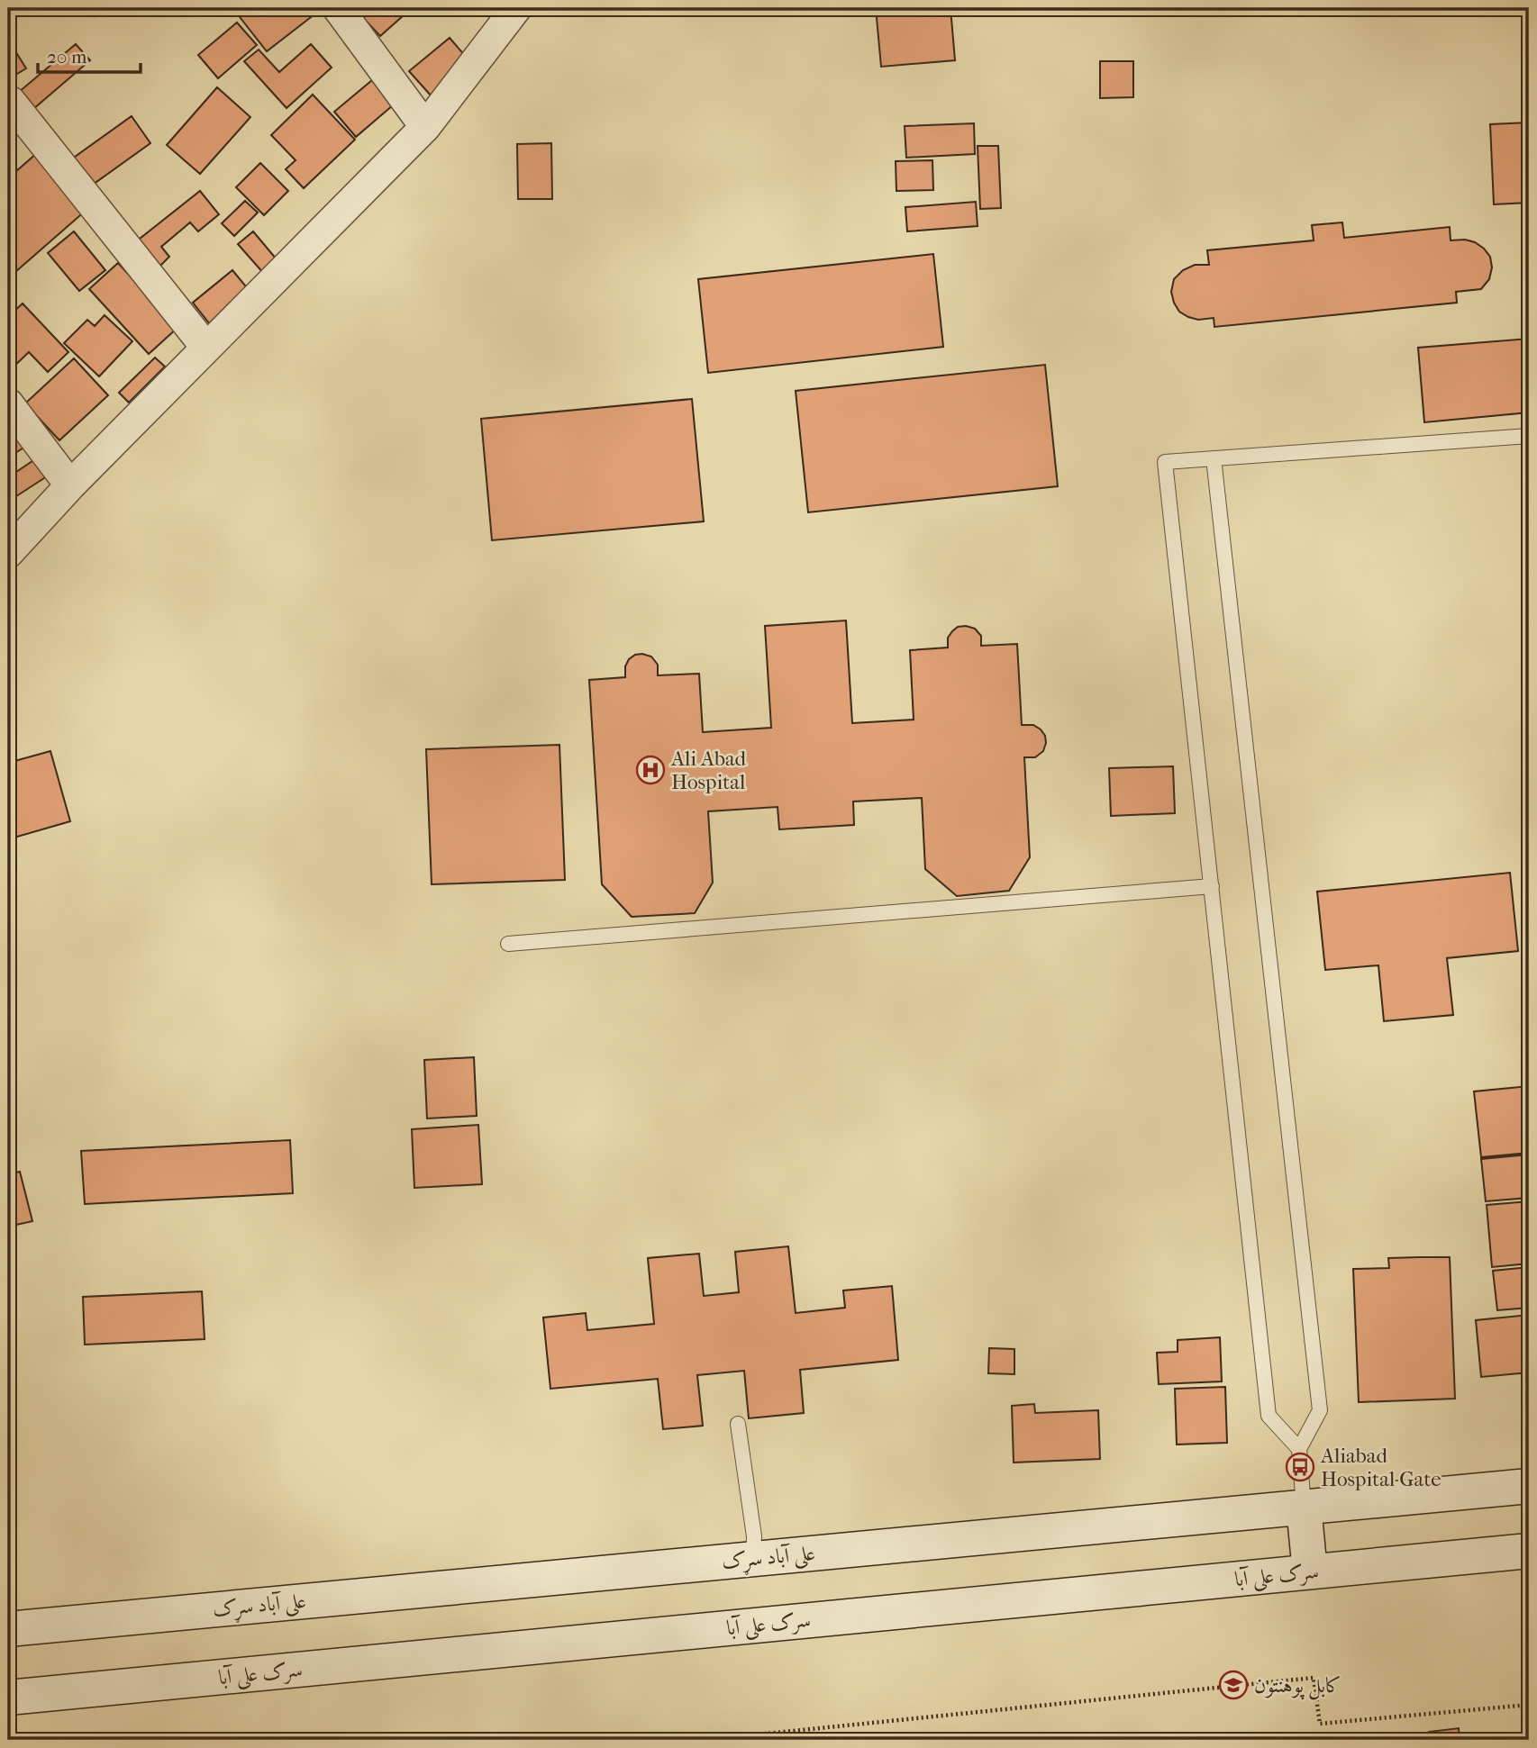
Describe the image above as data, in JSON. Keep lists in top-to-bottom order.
{
  "streets": {
    "street": ["علی آباد سړک", "سرک علی آبا"]
  },
  "places": {
    "hospital": ["Ali Abad Hospital"],
    "bus stop": ["Aliabad Hospital Gate"],
    "school or university": ["کابل پوهنتون"]
  },
  "scale_bar": "20 m"
}
